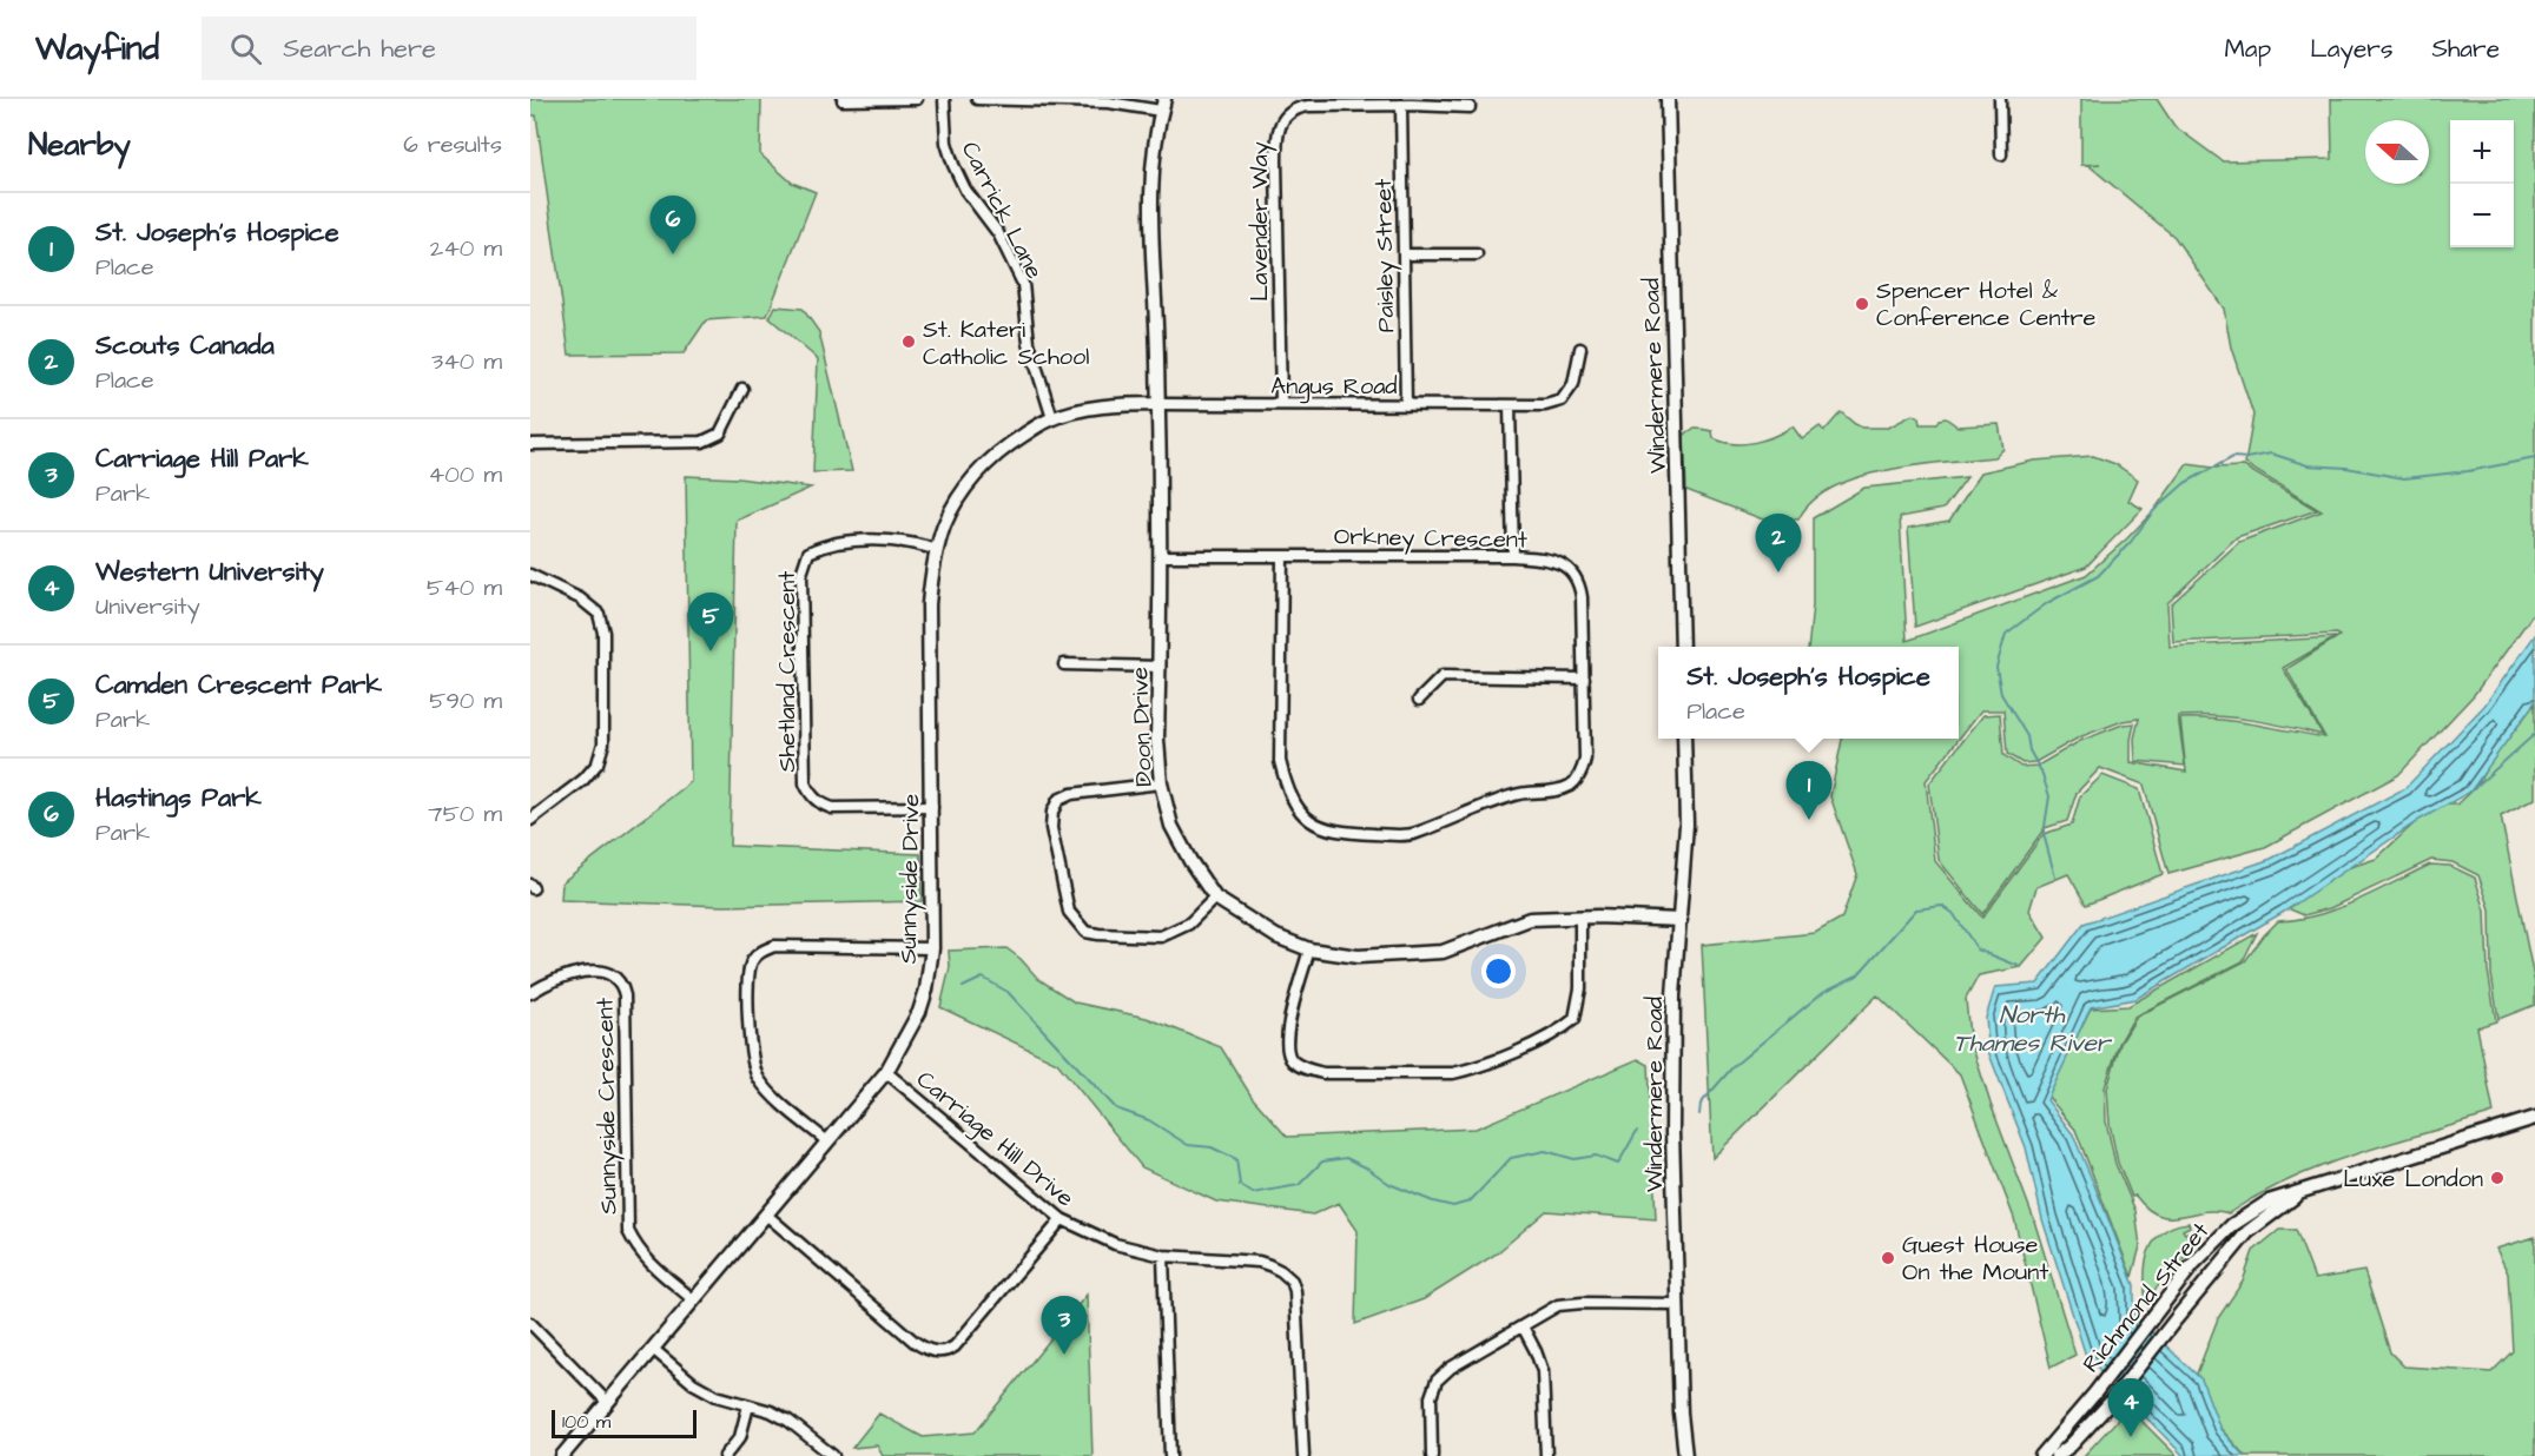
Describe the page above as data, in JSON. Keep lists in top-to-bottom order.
{
  "streets": {
    "street": [
      "Carrick Lane",
      "Lavender Way",
      "Paisley Street",
      "Windermere Road",
      "Angus Road",
      "Orkney Crescent",
      "Shetland Crescent",
      "Doon Drive",
      "Sunnyside Drive",
      "Sunnyside Crescent",
      "Carriage Hill Drive",
      "Richmond Street"
    ]
  },
  "crossings": [
    ["Carrick Lane", "Sunnyside Drive"],
    ["Lavender Way", "Paisley Street"],
    ["Lavender Way", "Angus Road"],
    ["Paisley Street", "Angus Road"],
    ["Windermere Road", "Doon Drive"],
    ["Angus Road", "Doon Drive"],
    ["Angus Road", "Sunnyside Drive"],
    ["Orkney Crescent", "Doon Drive"],
    ["Shetland Crescent", "Sunnyside Drive"],
    ["Doon Drive", "Sunnyside Drive"],
    ["Sunnyside Drive", "Sunnyside Crescent"],
    ["Sunnyside Drive", "Carriage Hill Drive"]
  ],
  "water": ["North Thames River"],
  "places": [
    "Spencer Hotel & Conference Centre",
    "St. Kateri Catholic School",
    "Luxe London",
    "Guest House On the Mount"
  ],
  "scale_bar": "100 m",
  "north": "left",
  "page": {
    "header": "Wayfind",
    "search": "Search here",
    "nav": ["Map", "Layers", "Share"],
    "heading": ["Nearby", "6 results"],
    "map_buttons": ["+", "−"],
    "list": [
      {
        "mark": "1",
        "name": "St. Joseph's Hospice",
        "note": "Place",
        "value": "240 m"
      },
      {
        "mark": "2",
        "name": "Scouts Canada",
        "note": "Place",
        "value": "340 m"
      },
      {
        "mark": "3",
        "name": "Carriage Hill Park",
        "note": "Park",
        "value": "400 m"
      },
      {
        "mark": "4",
        "name": "Western University",
        "note": "University",
        "value": "540 m"
      },
      {
        "mark": "5",
        "name": "Camden Crescent Park",
        "note": "Park",
        "value": "590 m"
      },
      {
        "mark": "6",
        "name": "Hastings Park",
        "note": "Park",
        "value": "750 m"
      }
    ],
    "pins": [
      "6",
      "2",
      "5",
      "1",
      "3",
      "4"
    ],
    "popup": ["St. Joseph's Hospice", "Place"],
    "scale": "100 m"
  }
}
